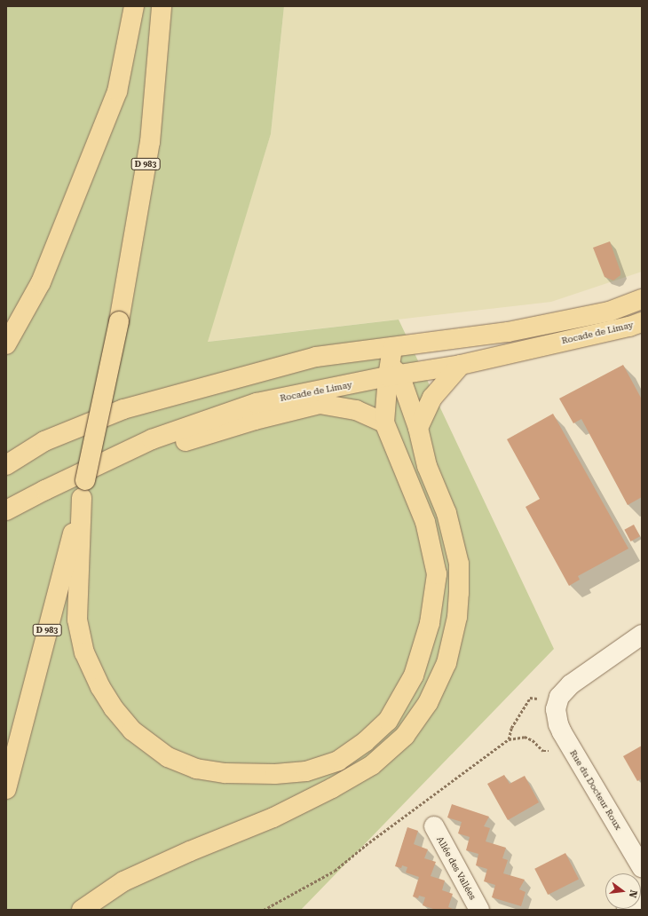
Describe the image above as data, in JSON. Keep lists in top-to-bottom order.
{
  "streets": {
    "main road": ["D 983", "Rocade de Limay"],
    "street": ["Rue du Docteur Roux", "Allée des Vallées"]
  },
  "north": "right"
}
